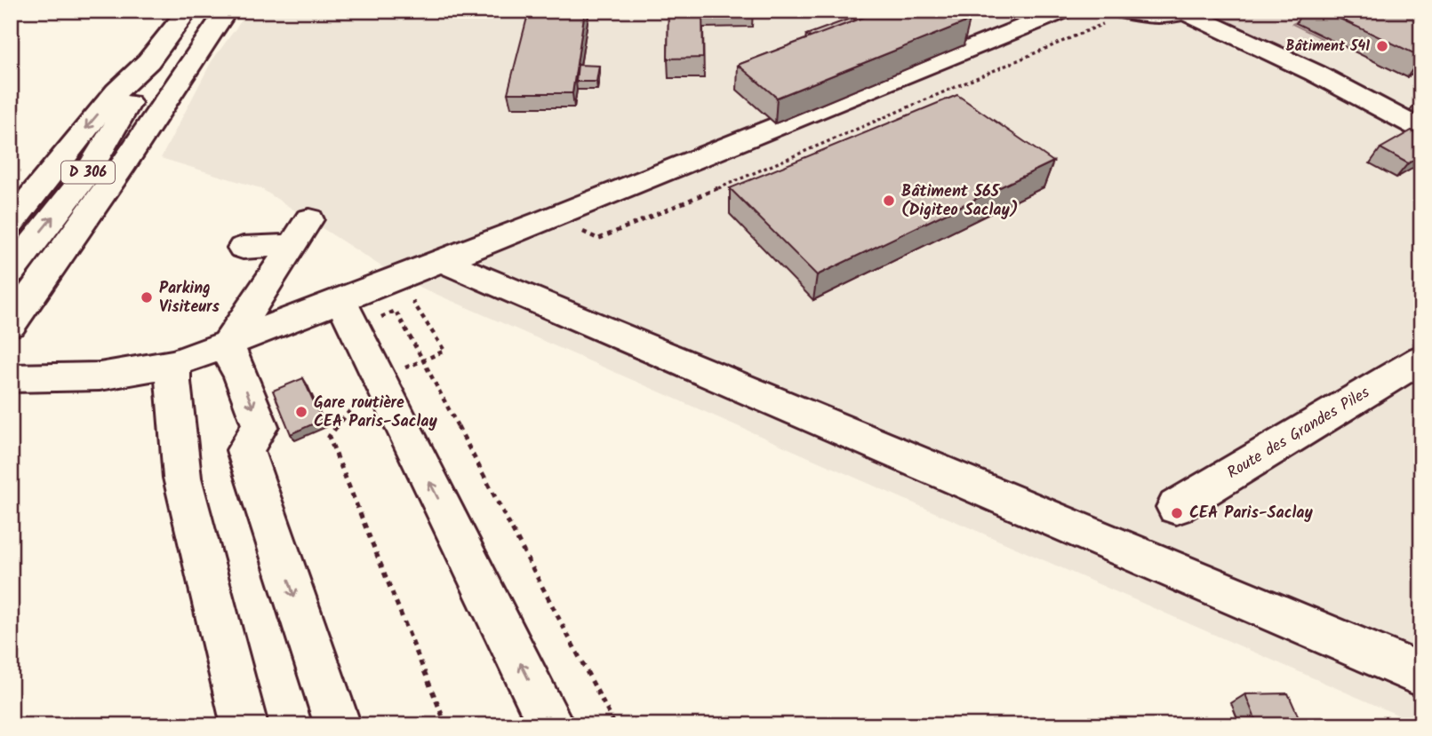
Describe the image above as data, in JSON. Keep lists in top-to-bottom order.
{
  "streets": {
    "main road": ["D 306", "Route des Grandes Piles"]
  },
  "places": [
    "Bâtiment 541",
    "Bâtiment 565 (Digiteo Saclay)",
    "Parking Visiteurs",
    "Gare routière CEA Paris-Saclay",
    "CEA Paris-Saclay"
  ]
}
